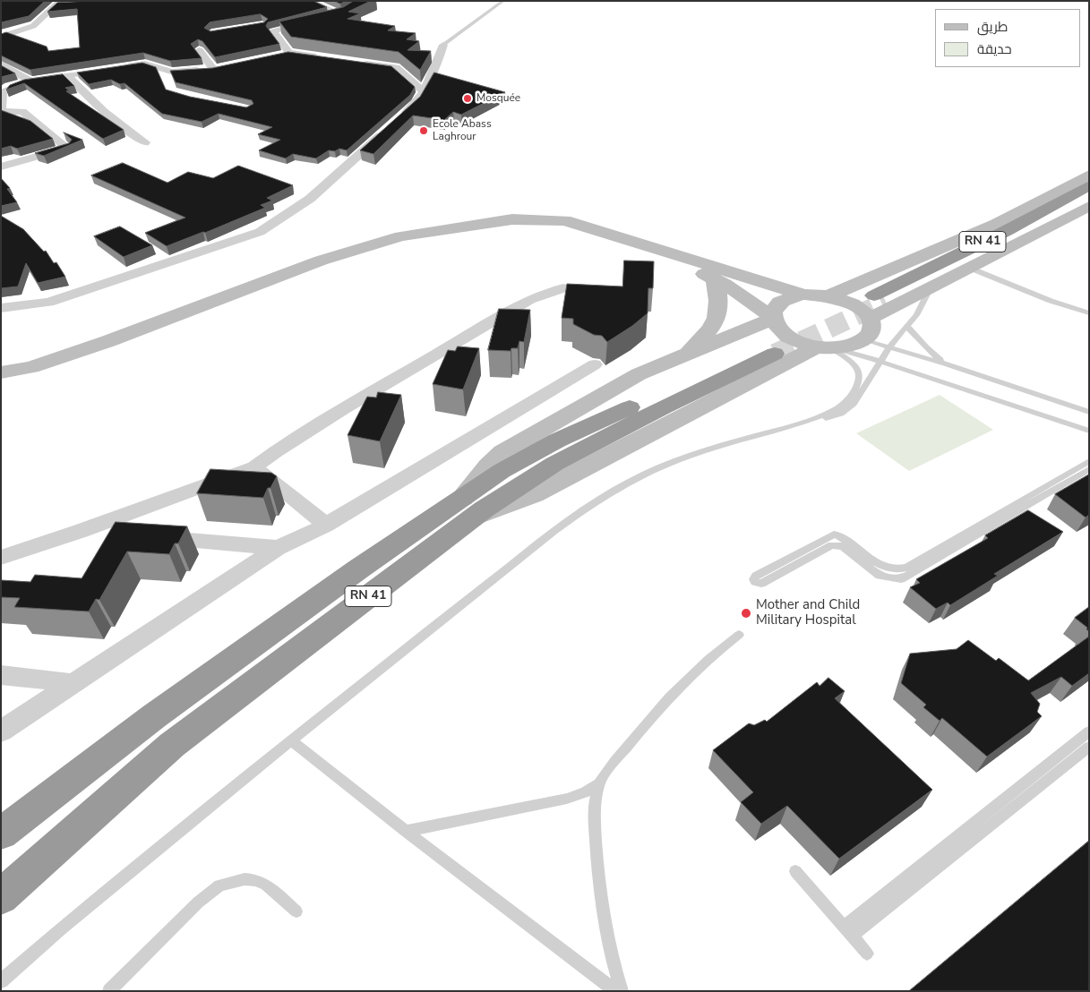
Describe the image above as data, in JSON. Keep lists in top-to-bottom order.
{
  "streets": {
    "highway": ["RN 41"]
  },
  "places": ["Mosquée", "Ecole Abass Laghrour", "Mother and Child Military Hospital"],
  "legend": ["طريق", "حديقة"]
}
